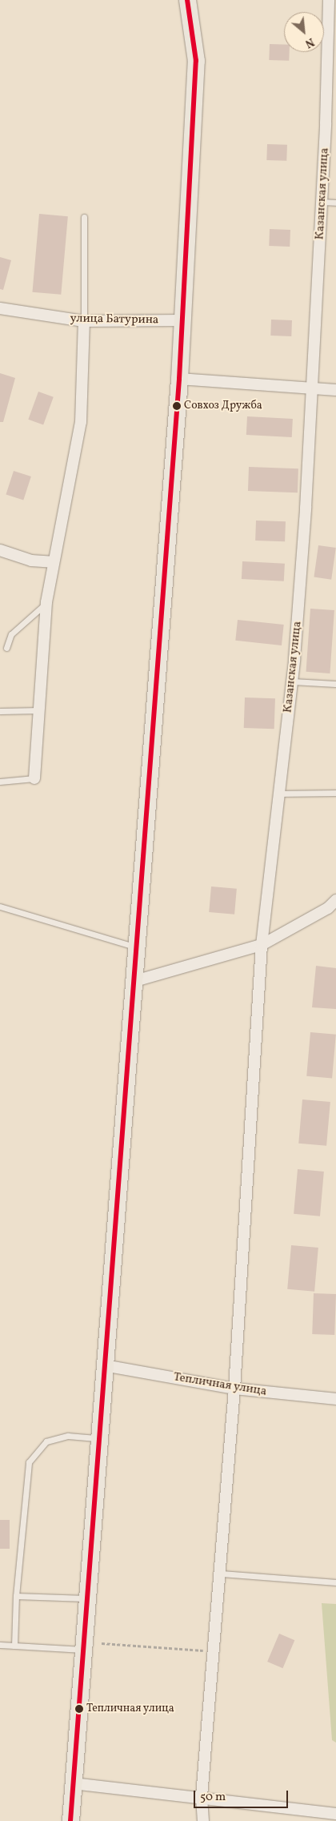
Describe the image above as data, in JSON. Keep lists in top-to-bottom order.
{
  "streets": {
    "street": ["Казанская улица", "улица Батурина", "Тепличная улица"]
  },
  "crossings": [
    ["Казанская улица", "Тепличная улица"]
  ],
  "places": ["Совхоз Дружба", "Тепличная улица"],
  "scale_bar": "50 m",
  "north": "bottom right"
}
